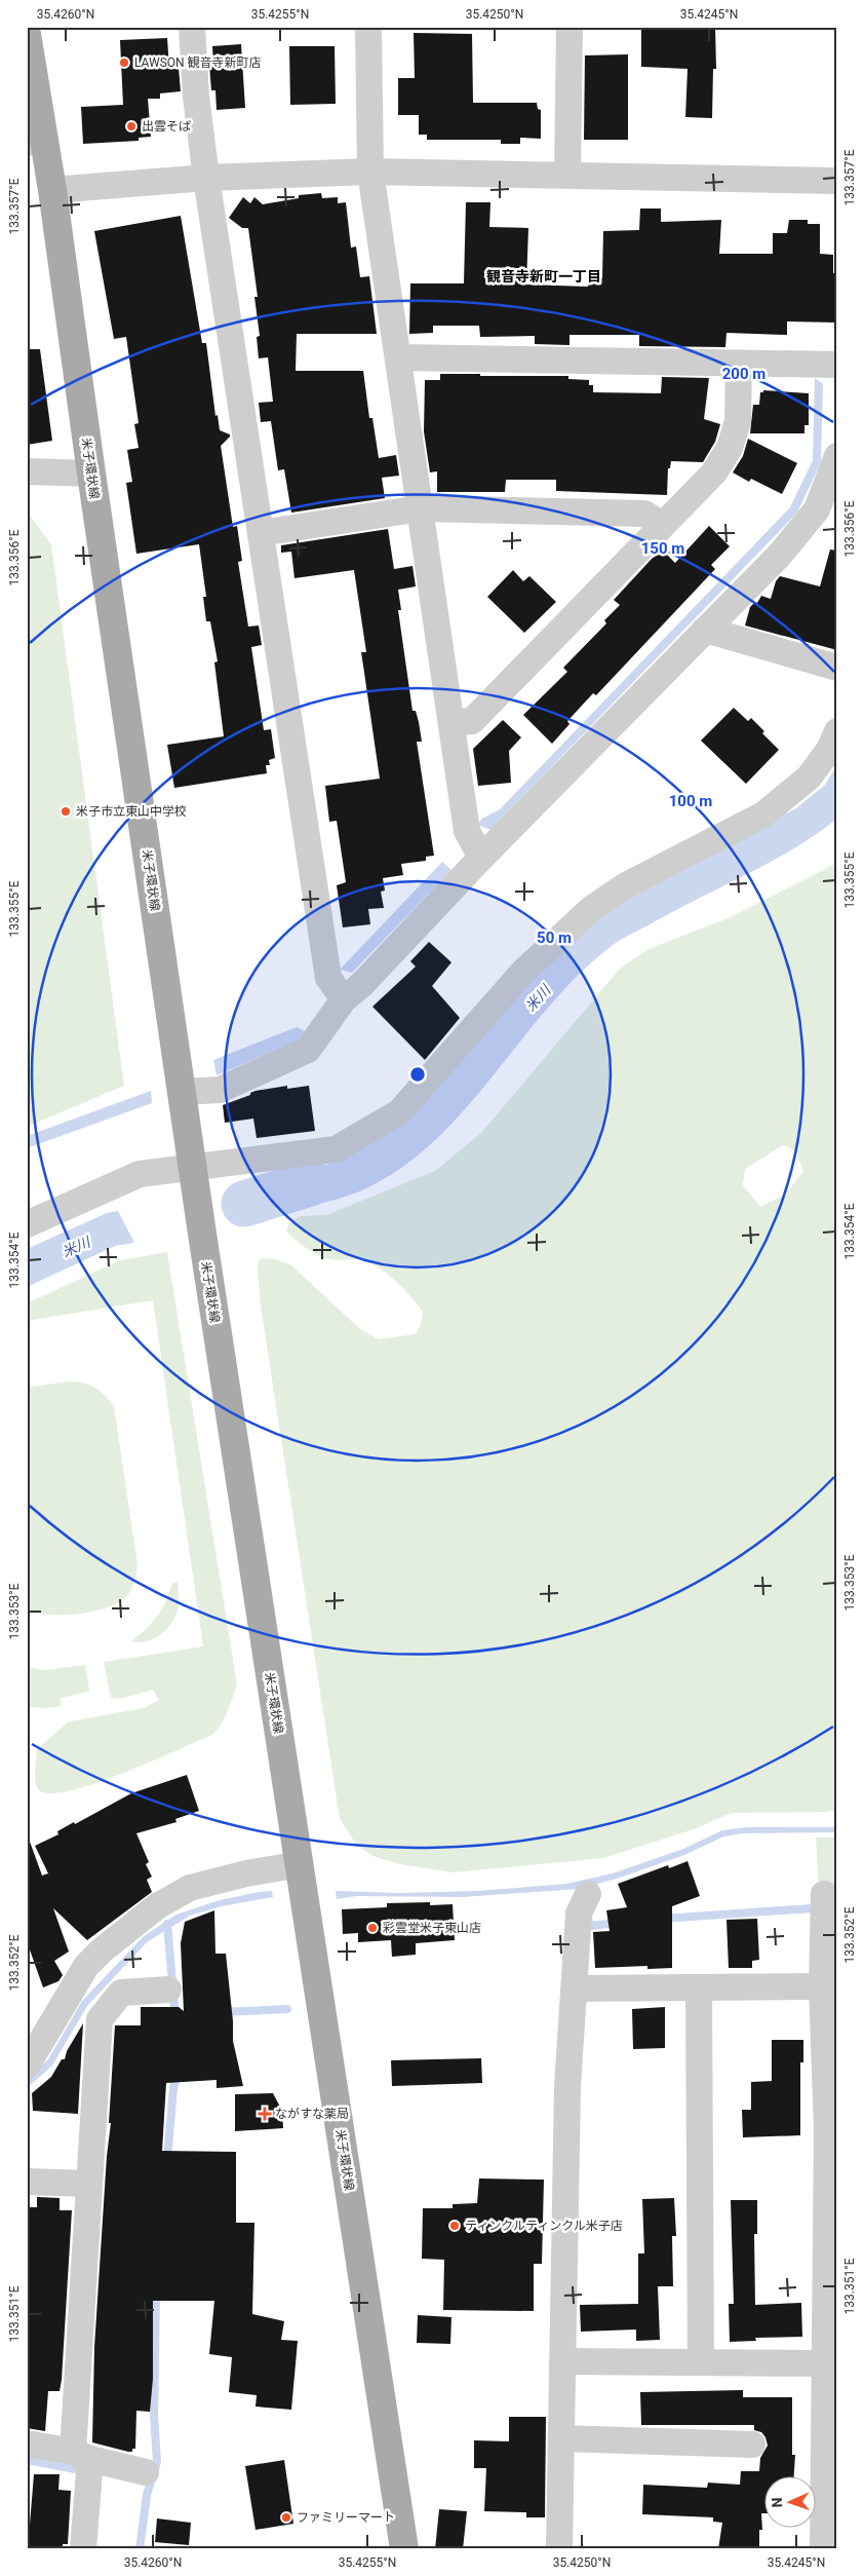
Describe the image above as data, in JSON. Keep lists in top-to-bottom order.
{
  "streets": {
    "main road": ["米子環状線"]
  },
  "districts": ["観音寺新町一丁目"],
  "water": ["米川"],
  "places": {
    "other": [
      "LAWSON 観音寺新町店",
      "出雲そば",
      "米子市立東山中学校",
      "彩雲堂米子東山店",
      "ティンクルティンクル米子店",
      "ファミリーマート"
    ],
    "health": ["ながすな薬局"]
  },
  "north": "left",
  "coordinates": [
    "35.4260°N",
    "35.4255°N",
    "35.4250°N",
    "35.4245°N",
    "133.357°E",
    "133.356°E",
    "133.355°E",
    "133.354°E",
    "133.353°E",
    "133.352°E",
    "133.351°E"
  ],
  "rings": [
    "200 m",
    "150 m",
    "100 m",
    "50 m"
  ]
}
